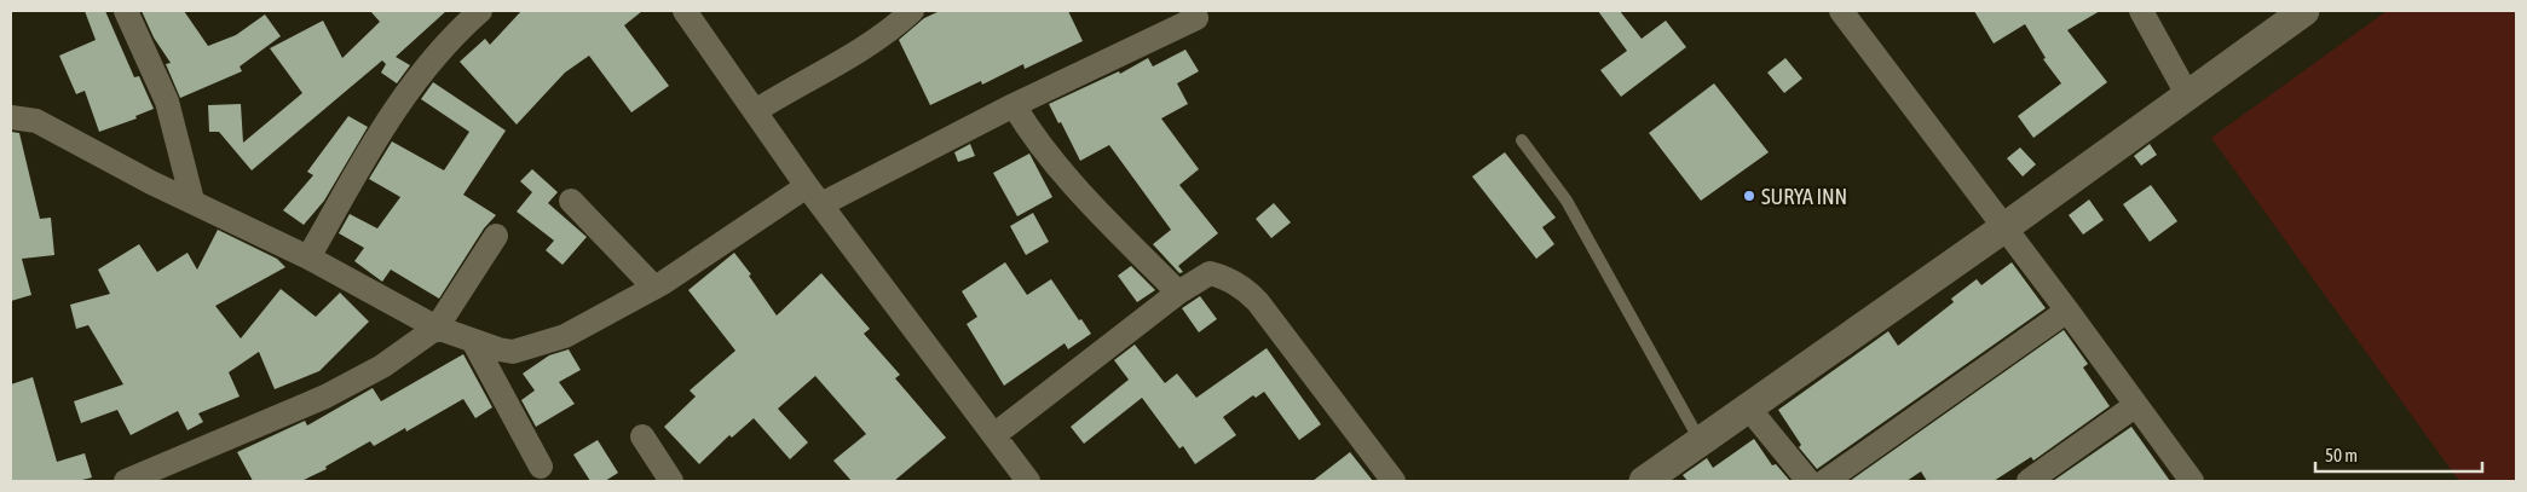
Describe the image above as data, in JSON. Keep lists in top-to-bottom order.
{
  "places": ["SURYA INN"],
  "scale_bar": "50 m"
}
